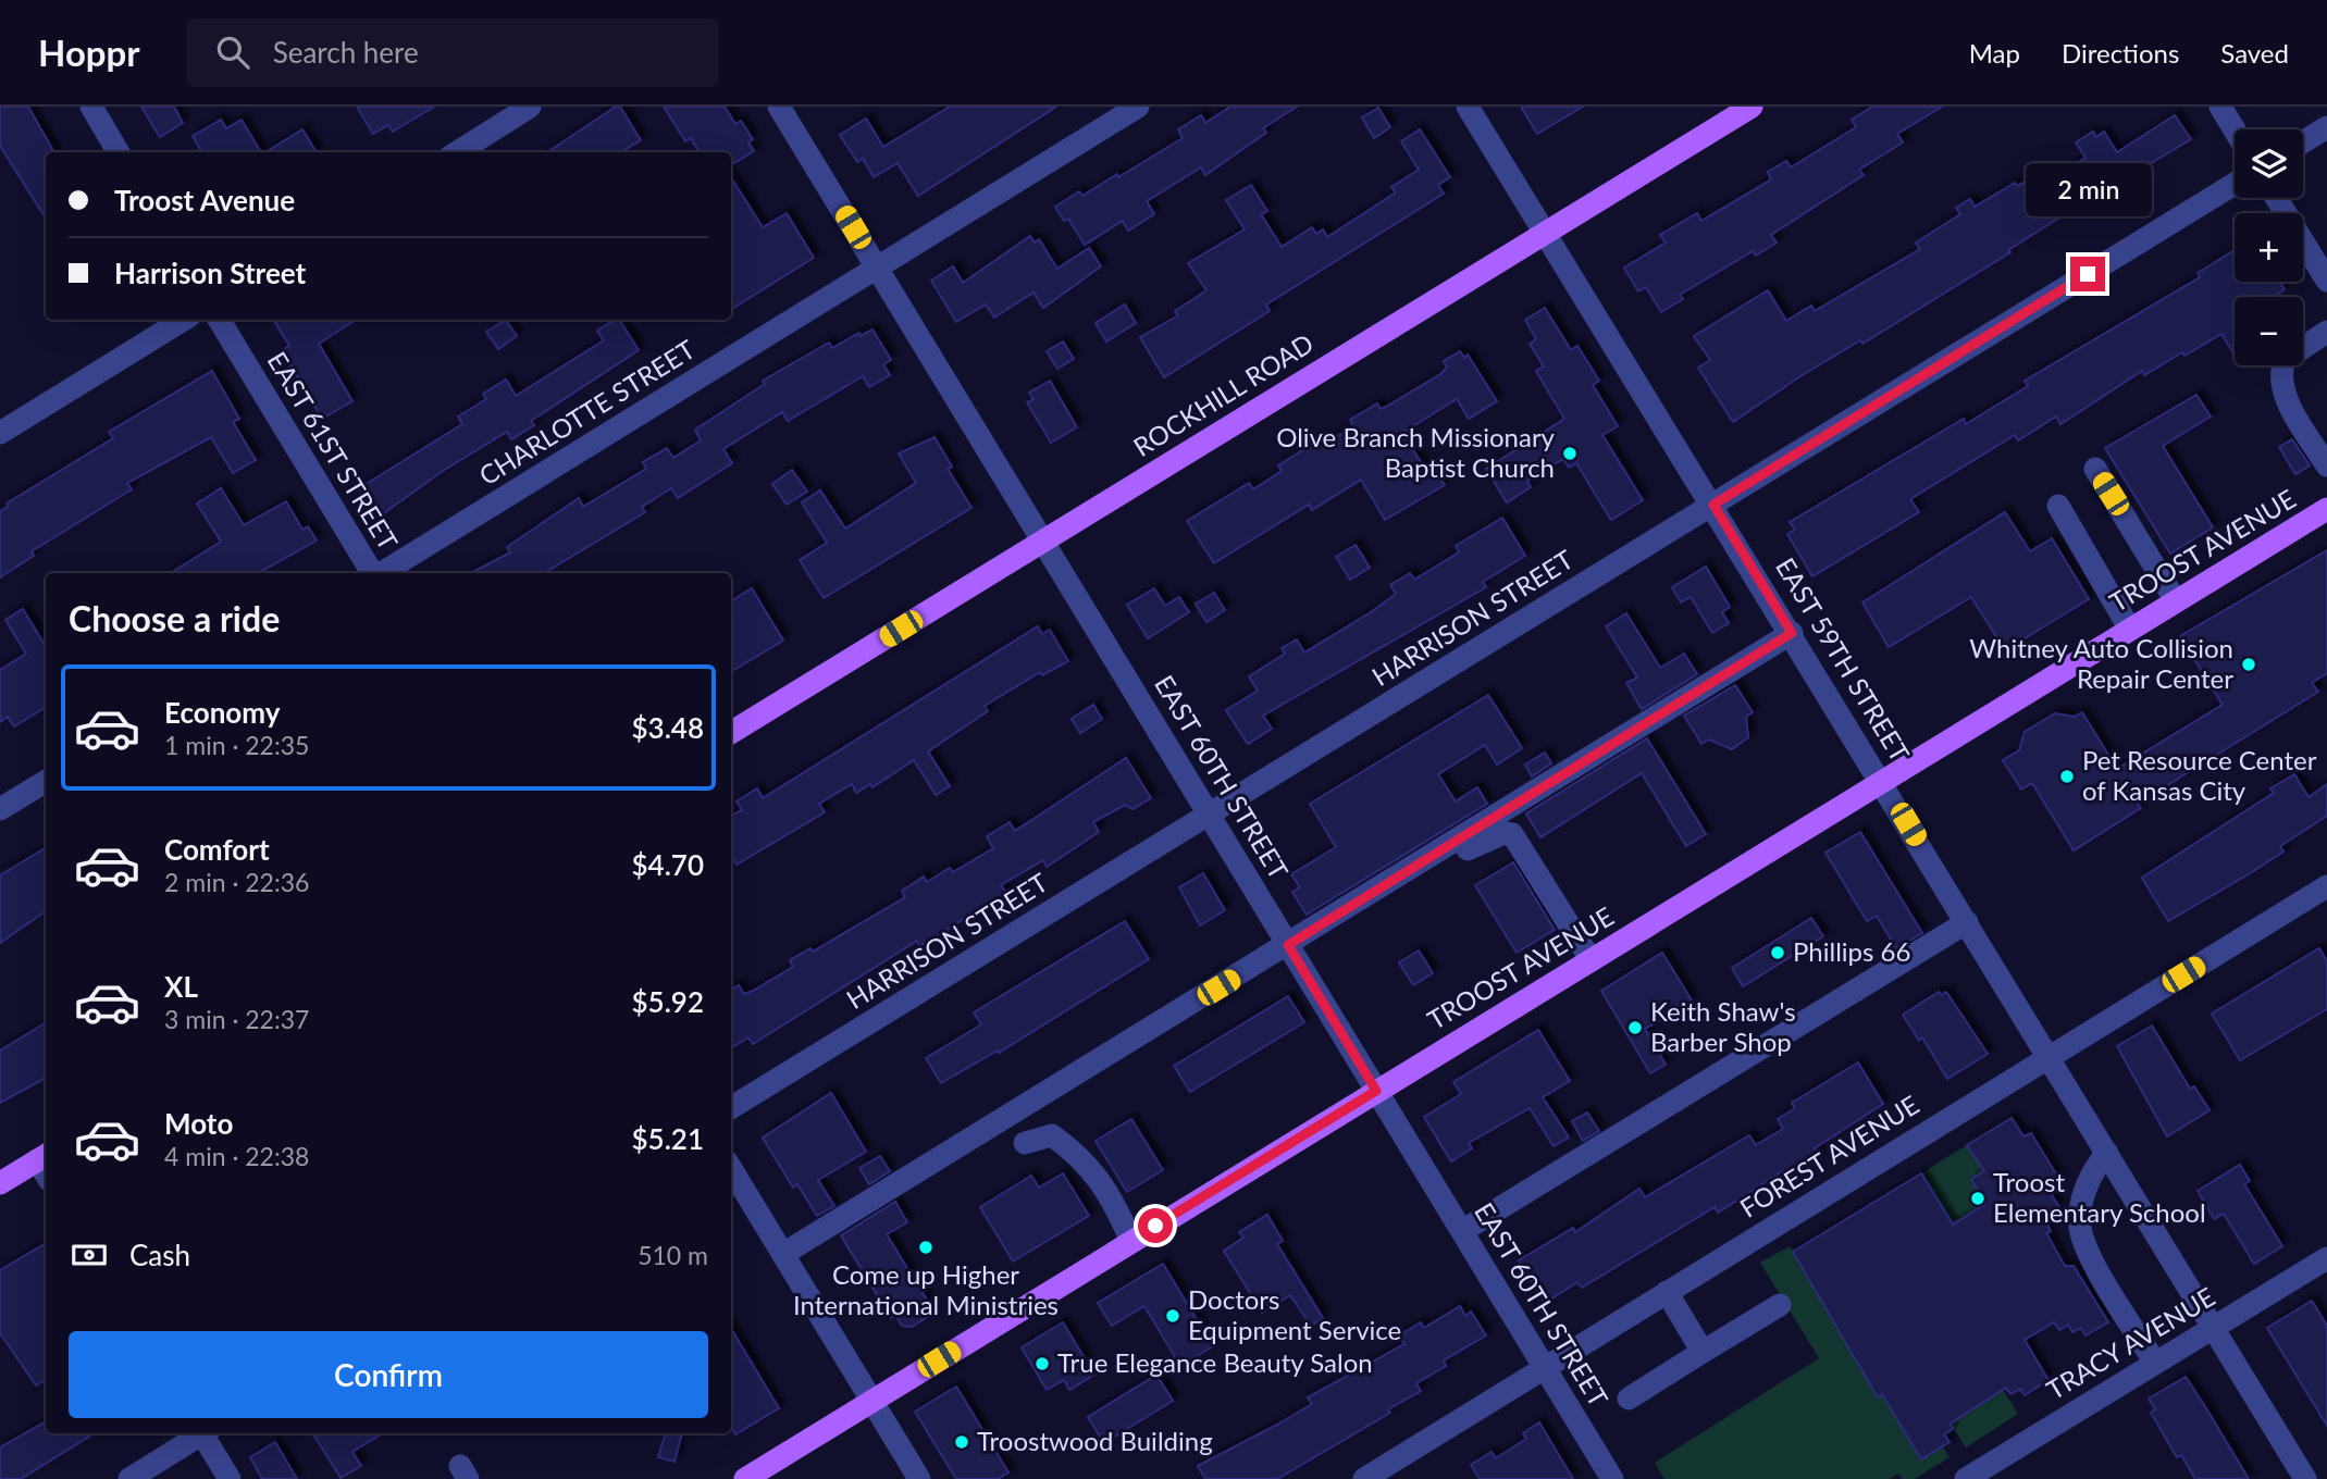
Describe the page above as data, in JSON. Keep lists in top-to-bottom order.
{
  "streets": {
    "main road": ["ROCKHILL ROAD", "TROOST AVENUE"],
    "street": [
      "CHARLOTTE STREET",
      "EAST 61ST STREET",
      "HARRISON STREET",
      "EAST 59TH STREET",
      "EAST 60TH STREET",
      "FOREST AVENUE",
      "TRACY AVENUE"
    ]
  },
  "crossings": [
    ["ROCKHILL ROAD", "EAST 59TH STREET"],
    ["ROCKHILL ROAD", "EAST 60TH STREET"],
    ["CHARLOTTE STREET", "EAST 60TH STREET"],
    ["TROOST AVENUE", "EAST 59TH STREET"],
    ["TROOST AVENUE", "EAST 60TH STREET"],
    ["HARRISON STREET", "EAST 59TH STREET"],
    ["HARRISON STREET", "EAST 60TH STREET"],
    ["EAST 59TH STREET", "FOREST AVENUE"],
    ["EAST 59TH STREET", "TRACY AVENUE"],
    ["EAST 60TH STREET", "FOREST AVENUE"]
  ],
  "places": [
    "Olive Branch Missionary Baptist Church",
    "Whitney Auto Collision Repair Center",
    "Pet Resource Center of Kansas City",
    "Phillips 66",
    "Keith Shaw's Barber Shop",
    "Troost Elementary School",
    "Come up Higher International Ministries",
    "Doctors Equipment Service",
    "True Elegance Beauty Salon",
    "Troostwood Building"
  ],
  "page": {
    "header": "Hoppr",
    "search": "Search here",
    "nav": ["Map", "Directions", "Saved"],
    "map_buttons": ["+", "−"],
    "banner": ["Troost Avenue", "Harrison Street"],
    "bubble": "2 min",
    "heading": "Choose a ride",
    "list": [
      {
        "name": "Economy",
        "note": "1 min · 22:35",
        "value": "$3.48"
      },
      {
        "name": "Comfort",
        "note": "2 min · 22:36",
        "value": "$4.70"
      },
      {
        "name": "XL",
        "note": "3 min · 22:37",
        "value": "$5.92"
      },
      {
        "name": "Moto",
        "note": "4 min · 22:38",
        "value": "$5.21"
      }
    ],
    "pay": ["Cash", "510 m"],
    "buttons": "Confirm"
  }
}
